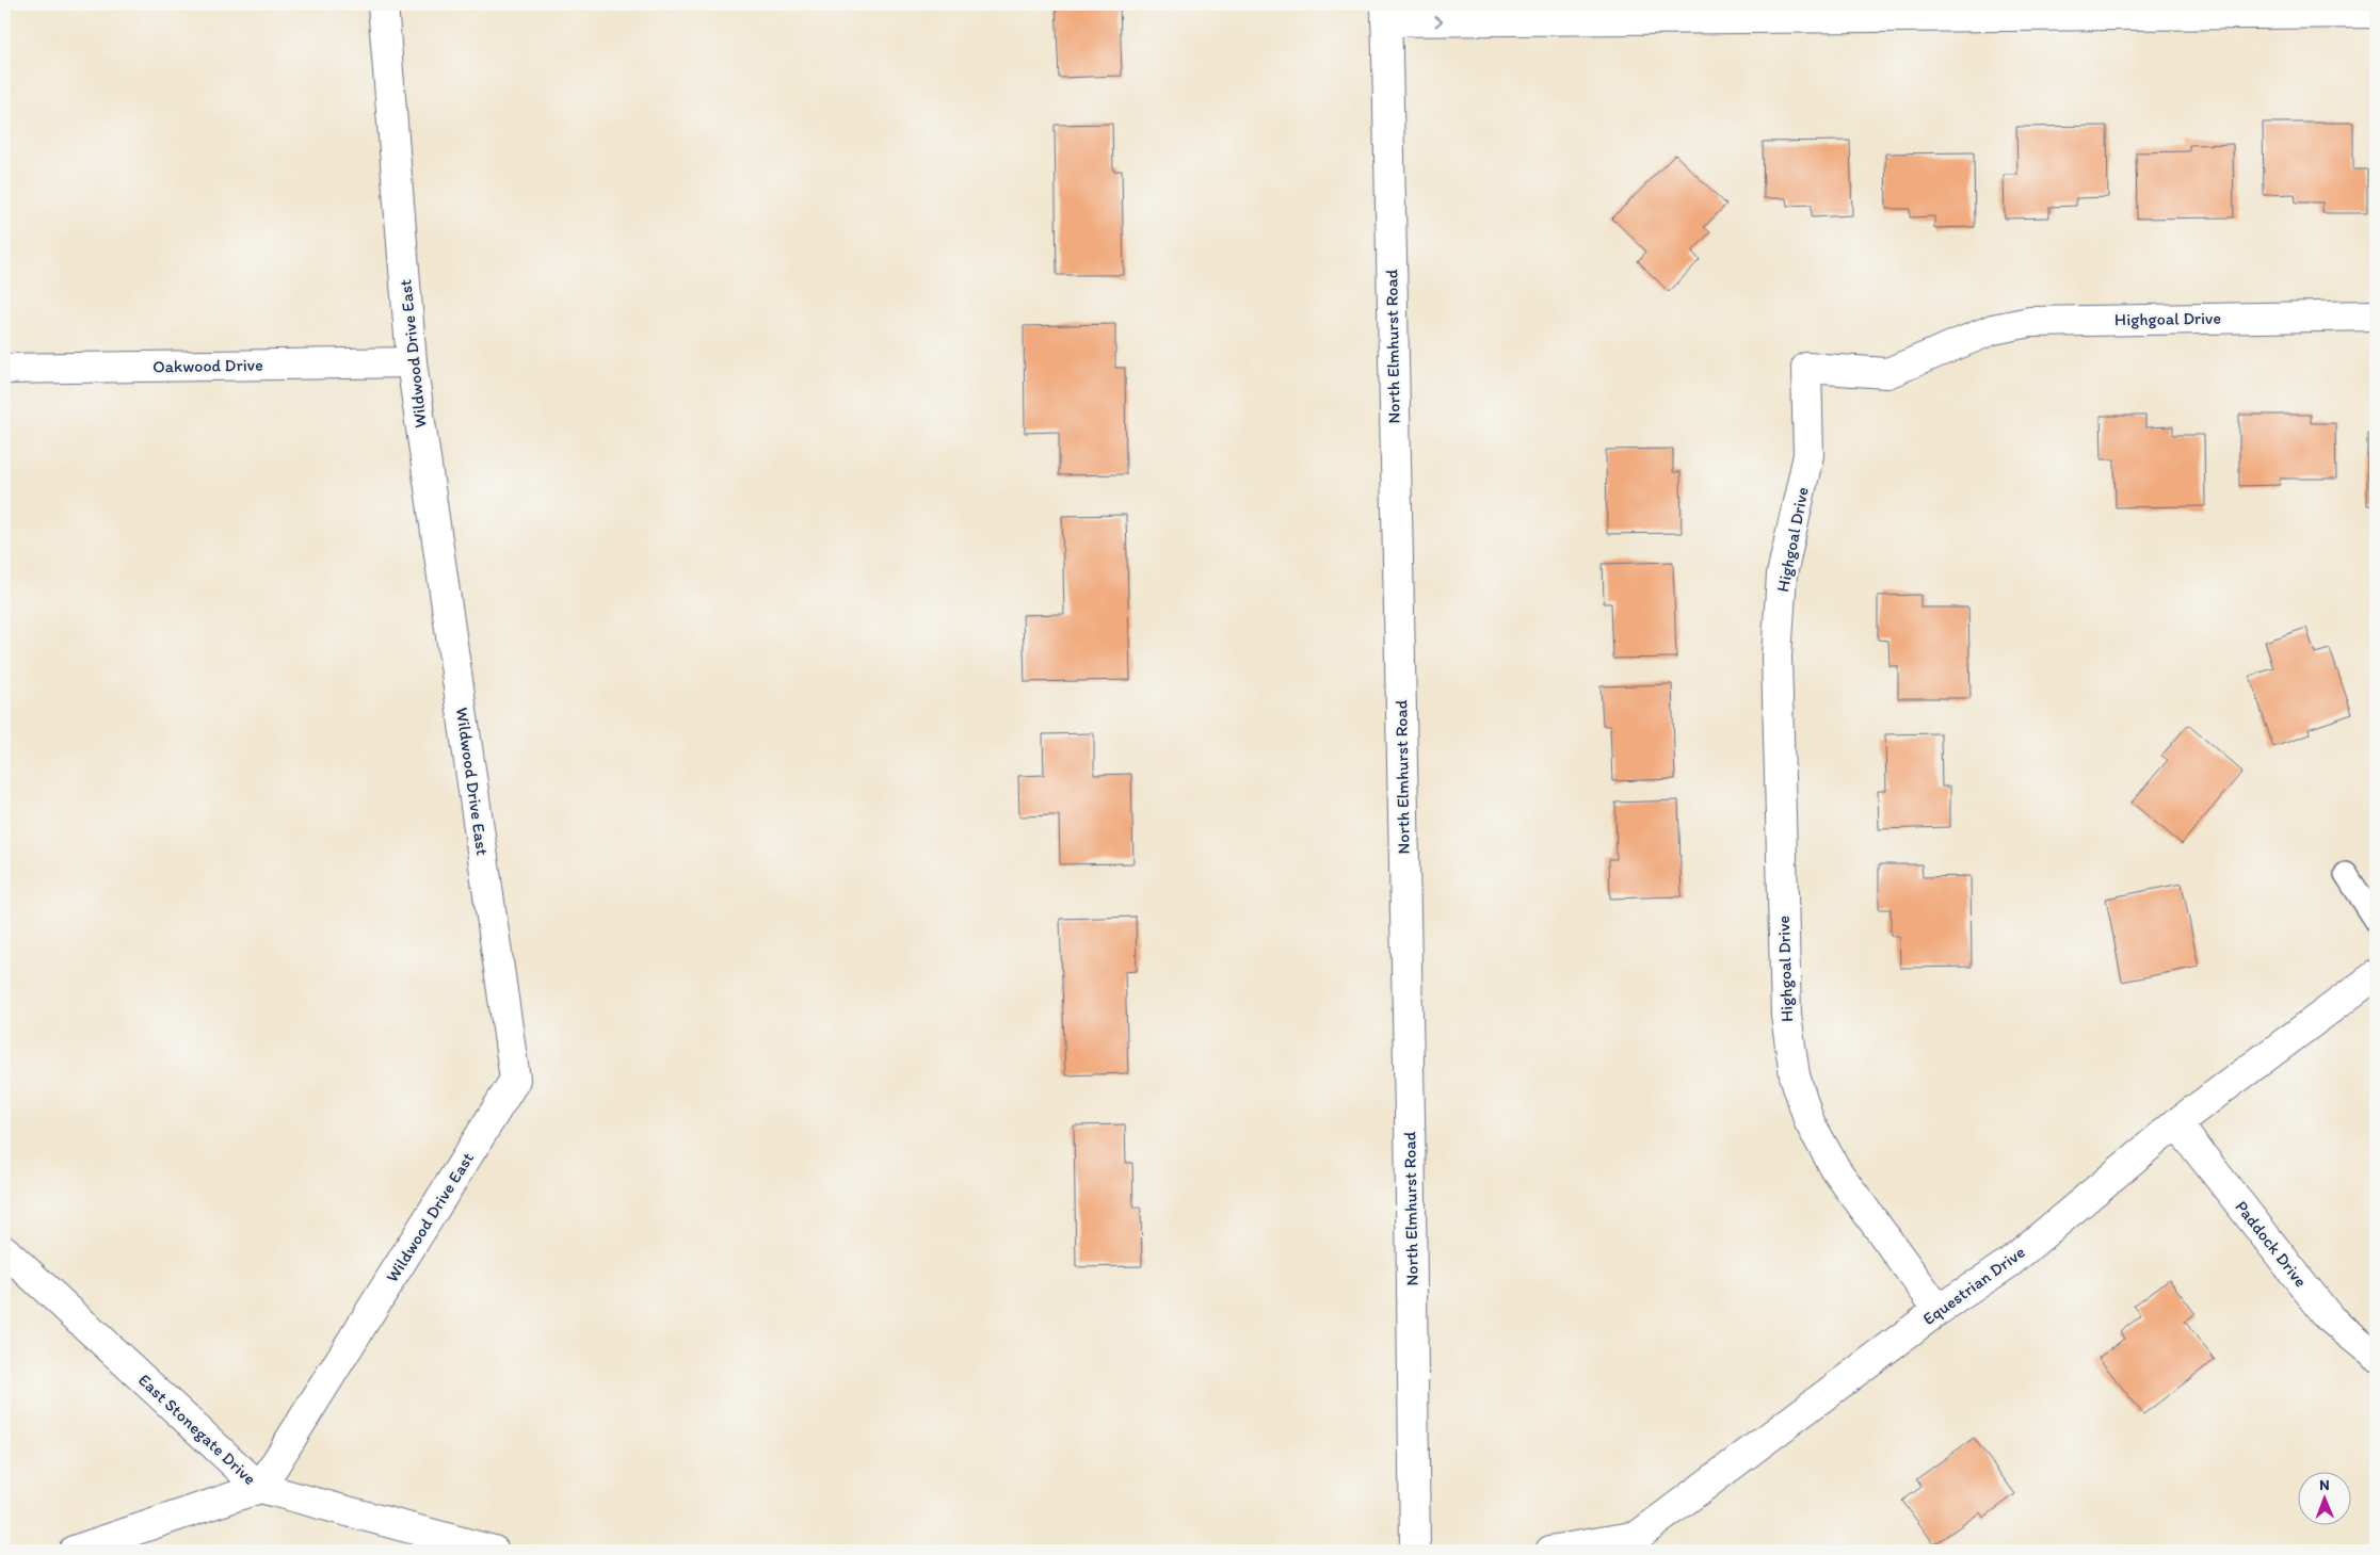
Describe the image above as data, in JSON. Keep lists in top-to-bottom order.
{
  "streets": {
    "street": [
      "Highgoal Drive",
      "North Elmhurst Road",
      "Wildwood Drive East",
      "Oakwood Drive",
      "Paddock Drive",
      "Equestrian Drive",
      "East Stonegate Drive"
    ]
  },
  "crossings": [
    ["Highgoal Drive", "Equestrian Drive"],
    ["Wildwood Drive East", "Oakwood Drive"],
    ["Wildwood Drive East", "East Stonegate Drive"],
    ["Paddock Drive", "Equestrian Drive"]
  ],
  "north": "top"
}
